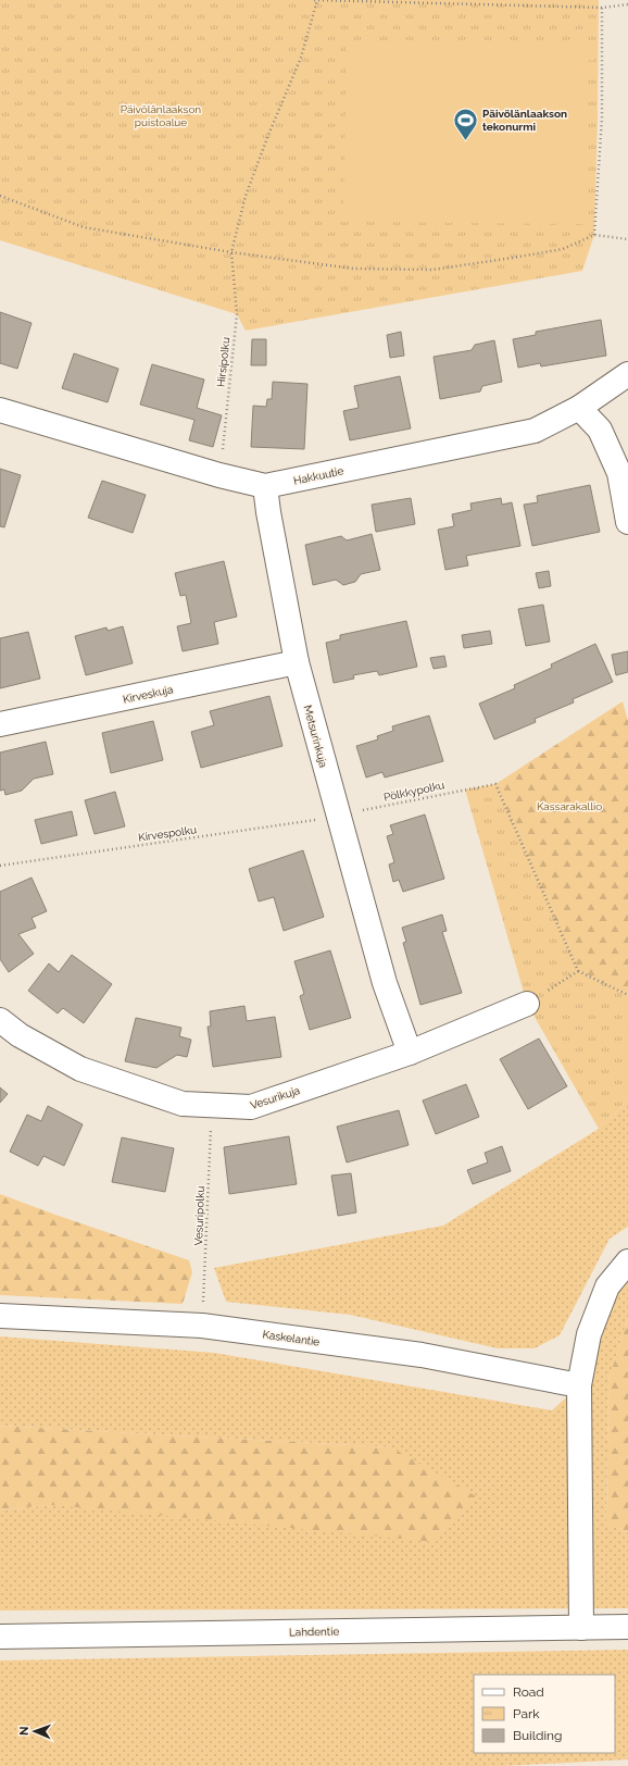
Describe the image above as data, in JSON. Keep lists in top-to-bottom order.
{
  "streets": {
    "street": [
      "Hakkuutie",
      "Kirveskuja",
      "Metsurinkuja",
      "Vesurikuja",
      "Kaskelantie",
      "Lahdentie"
    ],
    "path": [
      "Hirsipolku",
      "Pölkkypolku",
      "Kirvespolku",
      "Vesuripolku"
    ]
  },
  "crossings": [
    ["Hirsipolku", "Hakkuutie"],
    ["Hakkuutie", "Metsurinkuja"],
    ["Kirveskuja", "Metsurinkuja"],
    ["Metsurinkuja", "Pölkkypolku"],
    ["Metsurinkuja", "Kirvespolku"],
    ["Metsurinkuja", "Vesurikuja"],
    ["Pölkkypolku", "Kirvespolku"],
    ["Vesurikuja", "Vesuripolku"],
    ["Vesuripolku", "Kaskelantie"]
  ],
  "parks": ["Päivölänlaakson puistoalue", "Kassarakallio"],
  "places": {
    "sports": ["Päivölänlaakson tekonurmi"]
  },
  "legend": ["Road", "Park", "Building"],
  "north": "left"
}
